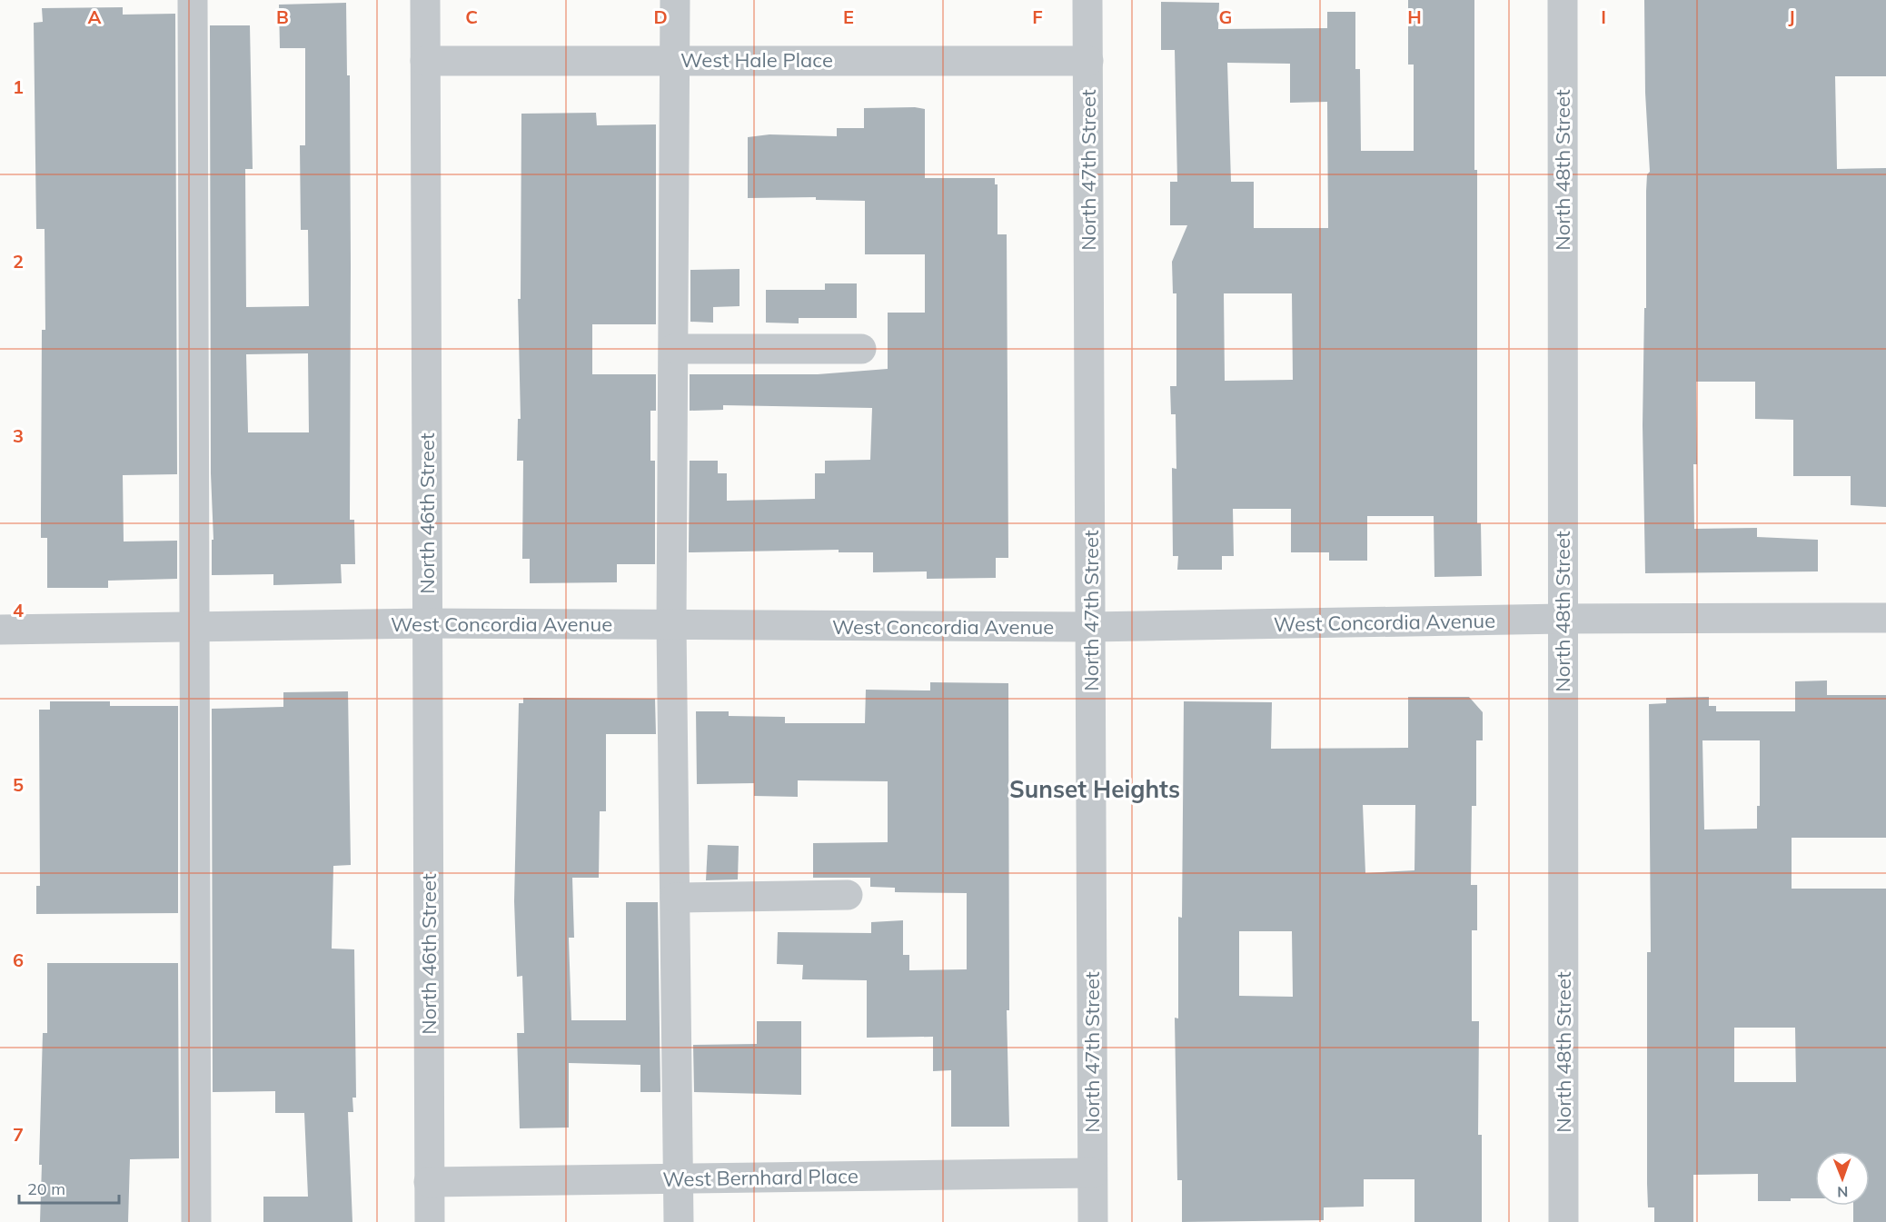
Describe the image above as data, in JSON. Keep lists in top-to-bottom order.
{
  "streets": {
    "street": [
      "West Hale Place",
      "North 47th Street",
      "North 48th Street",
      "North 46th Street",
      "West Concordia Avenue",
      "West Bernhard Place"
    ]
  },
  "crossings": [
    ["West Hale Place", "North 47th Street"],
    ["West Hale Place", "North 46th Street"],
    ["North 47th Street", "West Concordia Avenue"],
    ["North 47th Street", "West Bernhard Place"],
    ["North 48th Street", "West Concordia Avenue"],
    ["North 46th Street", "West Concordia Avenue"],
    ["North 46th Street", "West Bernhard Place"]
  ],
  "districts": ["Sunset Heights"],
  "scale_bar": "20 m",
  "north": "bottom",
  "grid": {
    "columns": [
      "A",
      "B",
      "C",
      "D",
      "E",
      "F",
      "G",
      "H",
      "I",
      "J"
    ],
    "rows": [
      "1",
      "2",
      "3",
      "4",
      "5",
      "6",
      "7"
    ]
  }
}
